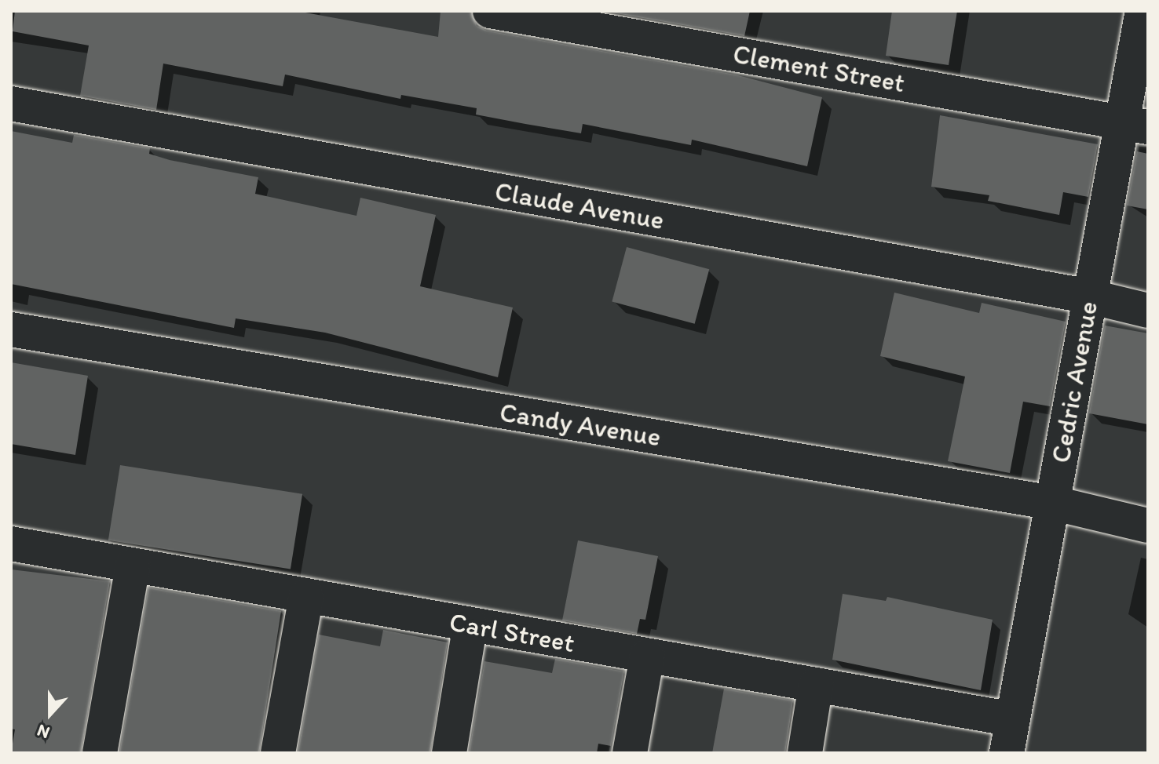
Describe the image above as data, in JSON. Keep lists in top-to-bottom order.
{
  "streets": {
    "street": [
      "Clement Street",
      "Claude Avenue",
      "Cedric Avenue",
      "Candy Avenue",
      "Carl Street"
    ]
  },
  "crossings": [
    ["Clement Street", "Cedric Avenue"],
    ["Claude Avenue", "Cedric Avenue"],
    ["Cedric Avenue", "Candy Avenue"],
    ["Cedric Avenue", "Carl Street"]
  ],
  "north": "bottom"
}
